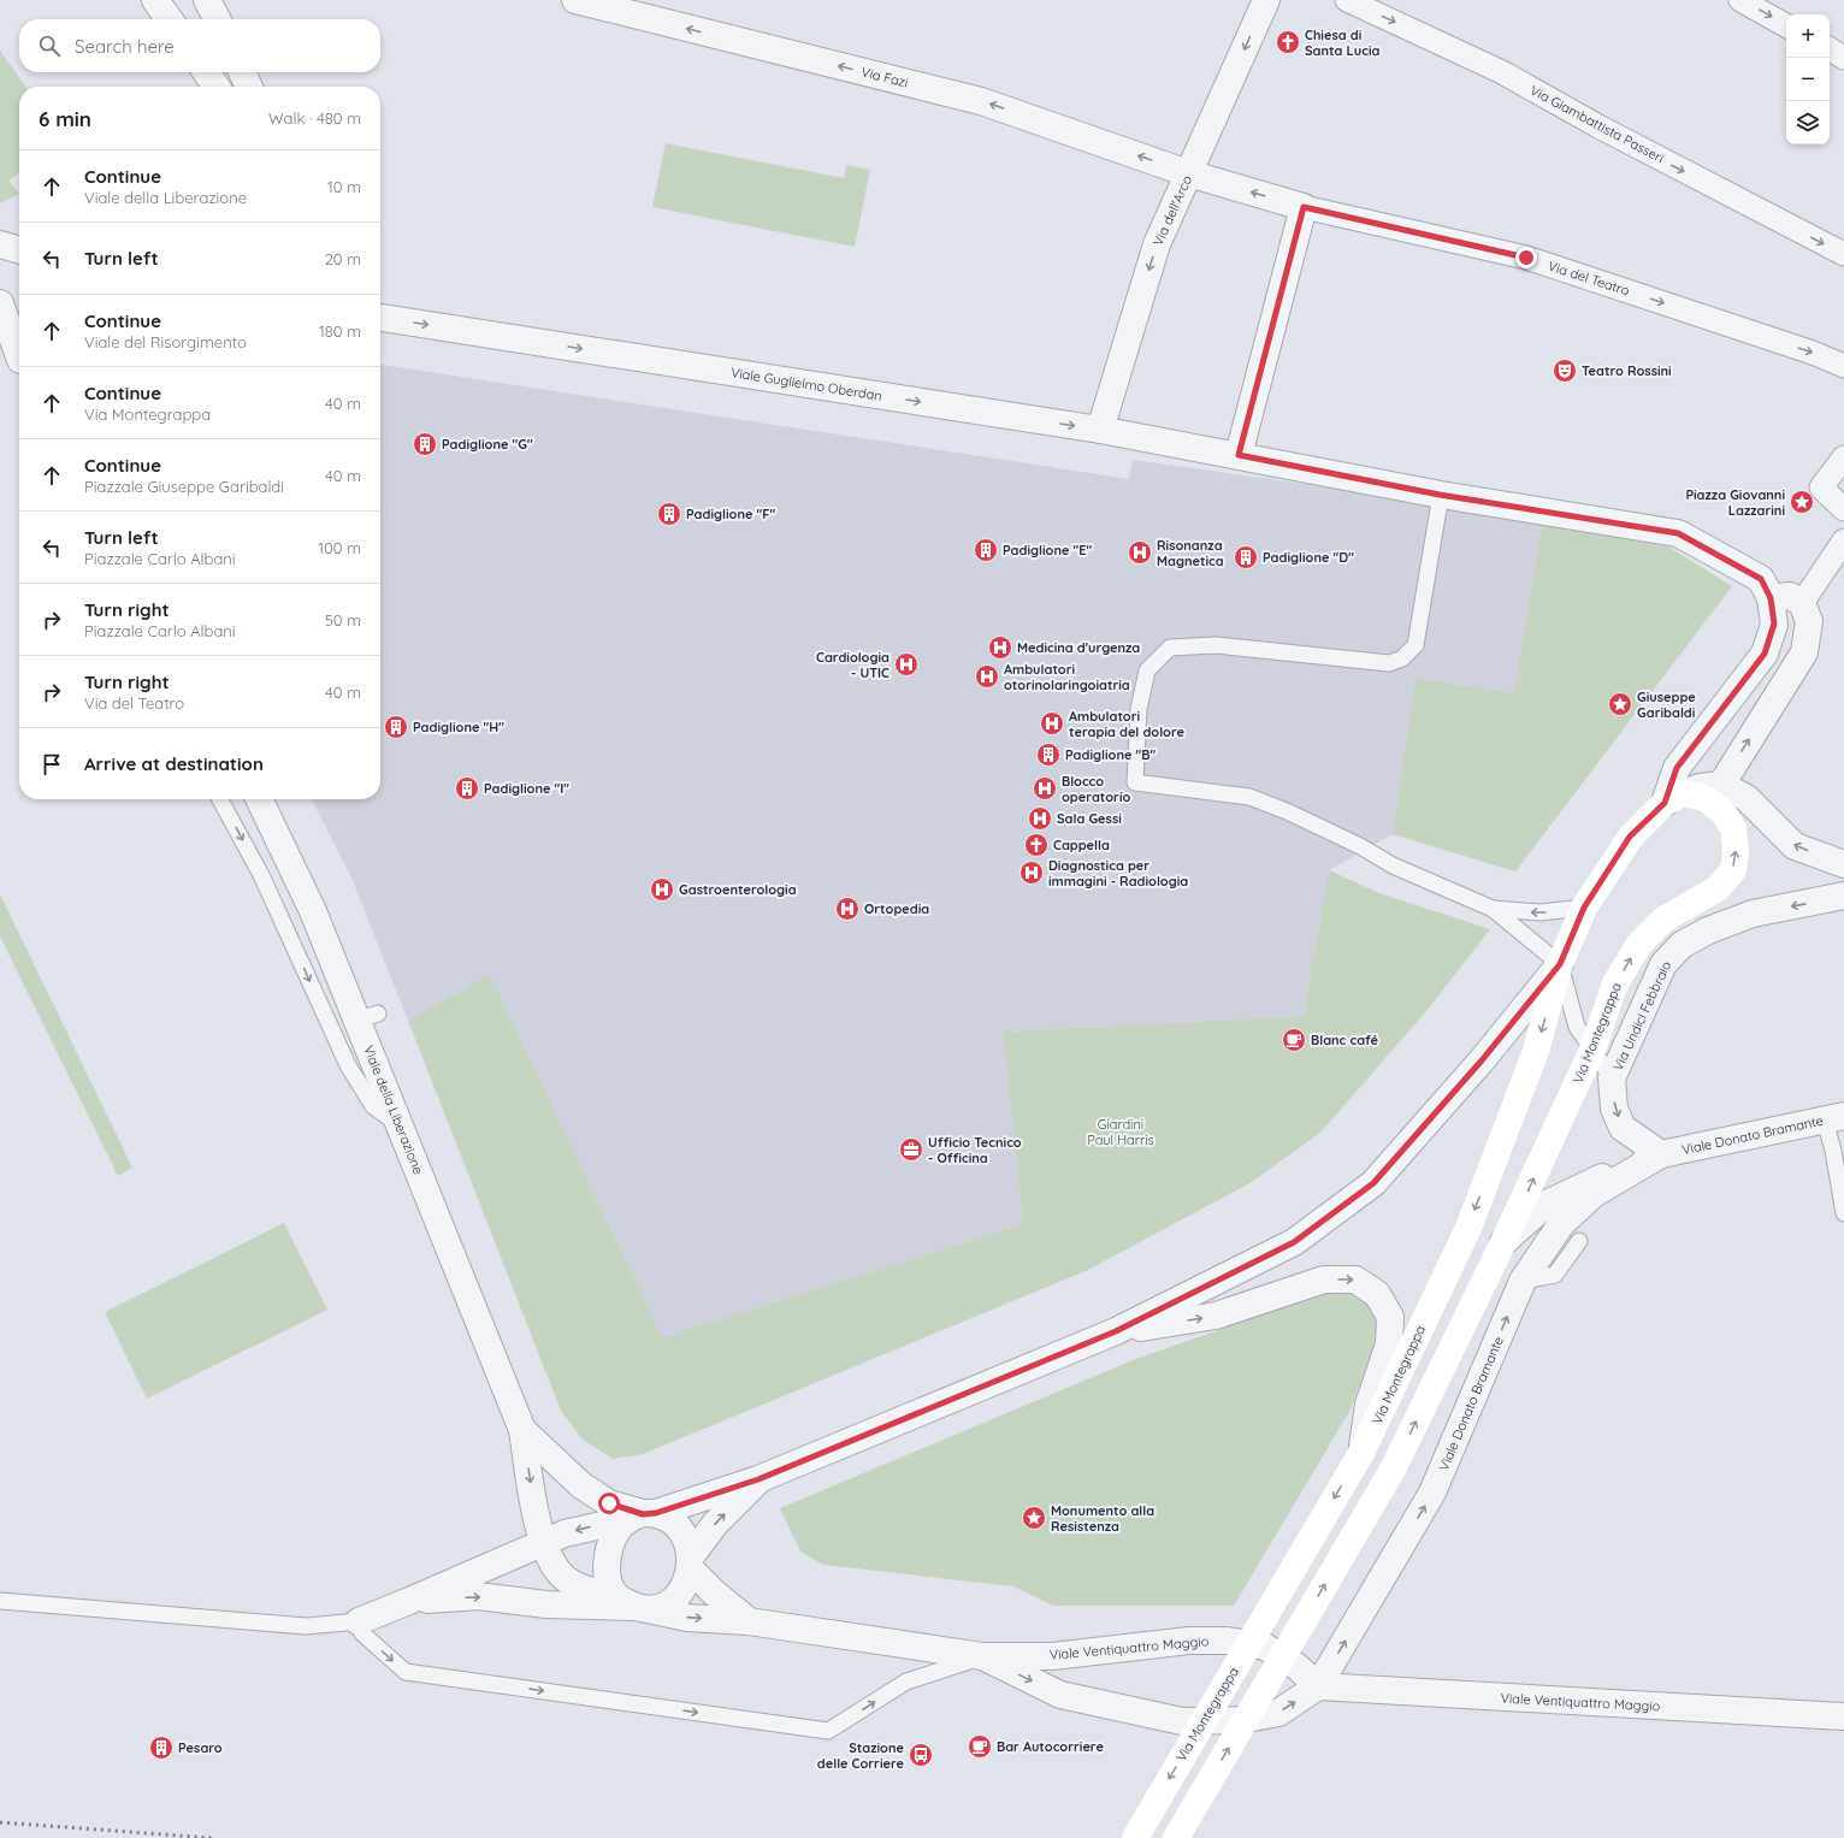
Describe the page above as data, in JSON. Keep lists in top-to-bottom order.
{
  "streets": {
    "main road": ["Via Montegrappa"],
    "street": [
      "Via Fazi",
      "Via Giambattista Passeri",
      "Via dell'Arco",
      "Via del Teatro",
      "Viale Guglielmo Oberdan",
      "Via Undici Febbraio",
      "Viale della Liberazione",
      "Viale Donato Bramante",
      "Viale Ventiquattro Maggio"
    ]
  },
  "crossings": [
    ["Via Fazi", "Via dell'Arco"],
    ["Via Fazi", "Via del Teatro"],
    ["Via dell'Arco", "Via del Teatro"],
    ["Via dell'Arco", "Viale Guglielmo Oberdan"],
    ["Via Undici Febbraio", "Viale Donato Bramante"],
    ["Via Montegrappa", "Viale Donato Bramante"],
    ["Viale della Liberazione", "Viale Ventiquattro Maggio"],
    ["Viale Donato Bramante", "Viale Ventiquattro Maggio"]
  ],
  "one_way": [
    "Via Fazi",
    "Via Giambattista Passeri",
    "Viale Guglielmo Oberdan",
    "Viale Donato Bramante"
  ],
  "parks": ["Giardini Paul Harris"],
  "places": {
    "church": ["Chiesa di Santa Lucia", "Cappella"],
    "theatre": ["Teatro Rossini"],
    "building": [
      "Padiglione \"G\"",
      "Padiglione \"F\"",
      "Padiglione \"E\"",
      "Padiglione \"D\"",
      "Padiglione \"H\"",
      "Padiglione \"B\"",
      "Padiglione \"I\"",
      "Pesaro"
    ],
    "place": ["Piazza Giovanni Lazzarini", "Giuseppe Garibaldi", "Monumento alla Resistenza"],
    "hospital": [
      "Risonanza Magnetica",
      "Medicina d'urgenza",
      "Cardiologia - UTIC",
      "Ambulatori otorinolaringoiatria",
      "Ambulatori terapia del dolore",
      "Blocco operatorio",
      "Sala Gessi",
      "Diagnostica per immagini - Radiologia",
      "Gastroenterologia",
      "Ortopedia"
    ],
    "cafe": ["Blanc café", "Bar Autocorriere"],
    "office": ["Ufficio Tecnico - Officina"],
    "bus stop": ["Stazione delle Corriere"]
  },
  "page": {
    "map_buttons": ["+", "−"],
    "search": "Search here",
    "heading": ["6 min", "Walk · 480 m"],
    "list": [
      ["Continue", "Viale della Liberazione", "10 m"],
      ["Turn left", "20 m"],
      ["Continue", "Viale del Risorgimento", "180 m"],
      ["Continue", "Via Montegrappa", "40 m"],
      ["Continue", "Piazzale Giuseppe Garibaldi", "40 m"],
      ["Turn left", "Piazzale Carlo Albani", "100 m"],
      ["Turn right", "Piazzale Carlo Albani", "50 m"],
      ["Turn right", "Via del Teatro", "40 m"],
      "Arrive at destination"
    ]
  }
}
